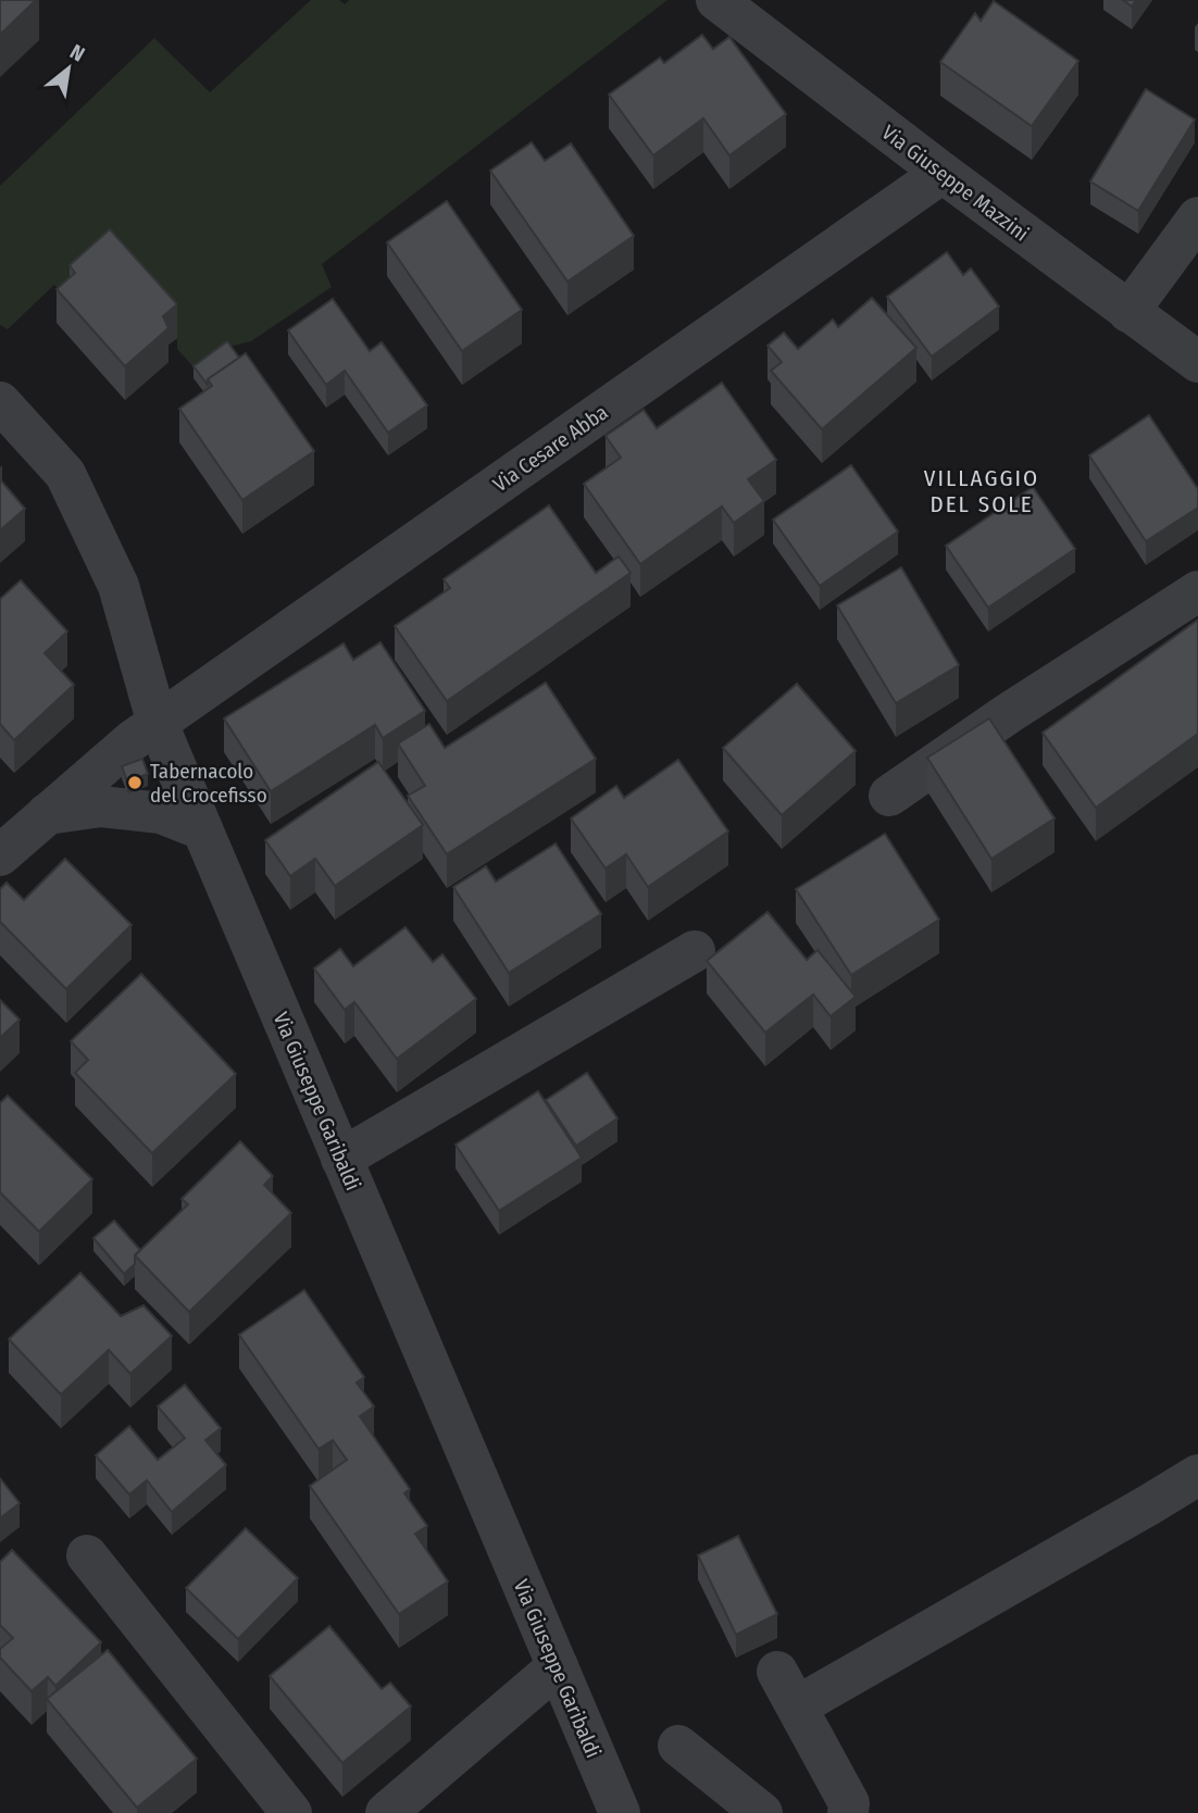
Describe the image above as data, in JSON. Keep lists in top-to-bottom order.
{
  "streets": {
    "street": ["Via Giuseppe Mazzini", "Via Cesare Abba", "Via Giuseppe Garibaldi"]
  },
  "crossings": [
    ["Via Giuseppe Mazzini", "Via Cesare Abba"],
    ["Via Cesare Abba", "Via Giuseppe Garibaldi"]
  ],
  "districts": ["VILLAGGIO DEL SOLE"],
  "places": ["Tabernacolo del Crocefisso"],
  "north": "top right"
}
